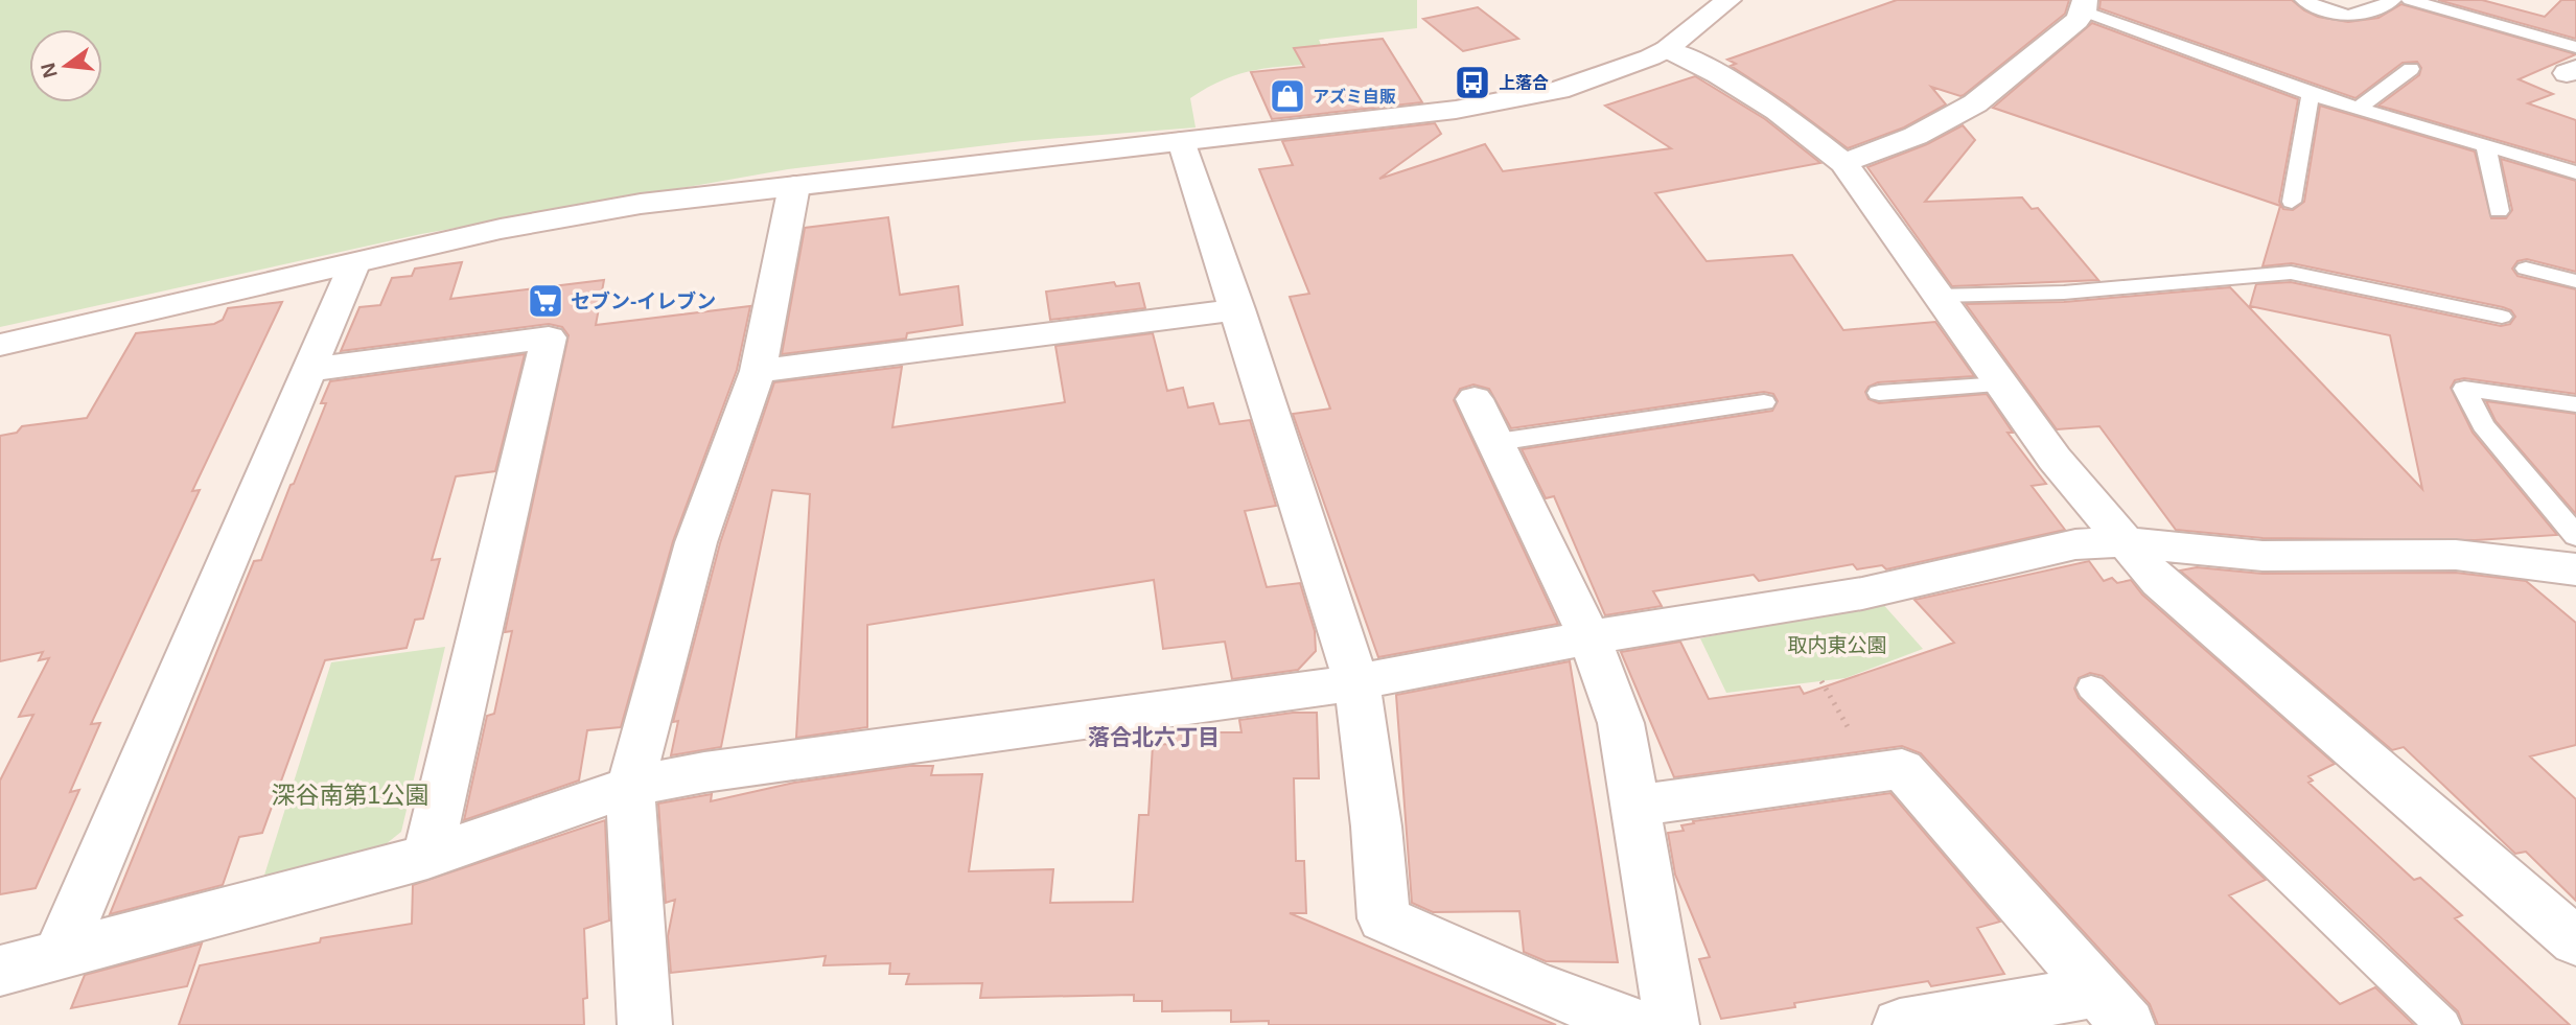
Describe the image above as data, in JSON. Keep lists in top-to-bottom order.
{
  "districts": ["落合北六丁目"],
  "parks": ["取内東公園", "深谷南第1公園"],
  "places": {
    "bus stop": ["上落合"],
    "shop": ["アズミ自販"],
    "supermarket": ["セブン-イレブン"]
  },
  "north": "left"
}
